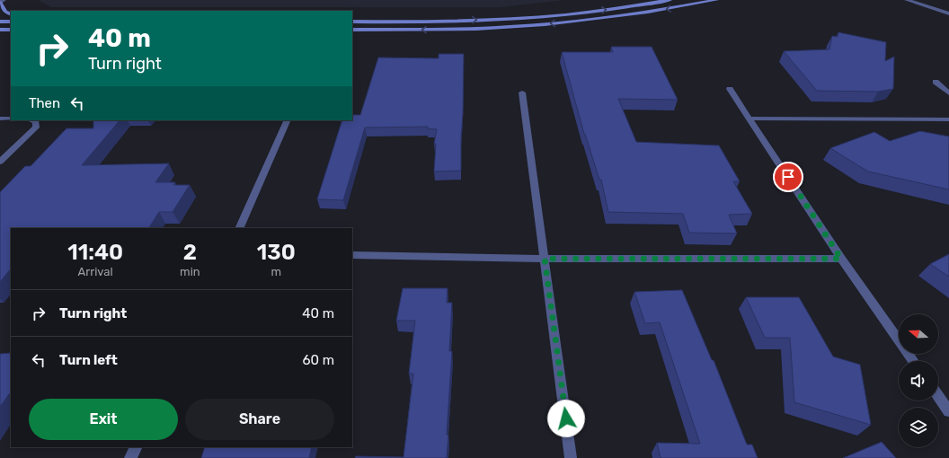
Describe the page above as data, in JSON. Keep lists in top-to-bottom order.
{
  "north": "left",
  "page": {
    "turn": ["40 m", "Turn right"],
    "then": "Then",
    "eta": [
      "11:40",
      "Arrival",
      "2",
      "min",
      "130",
      "m"
    ],
    "list": [
      {
        "name": "Turn right",
        "value": "40 m"
      },
      {
        "name": "Turn left",
        "value": "60 m"
      }
    ],
    "buttons": ["Exit", "Share"]
  }
}
